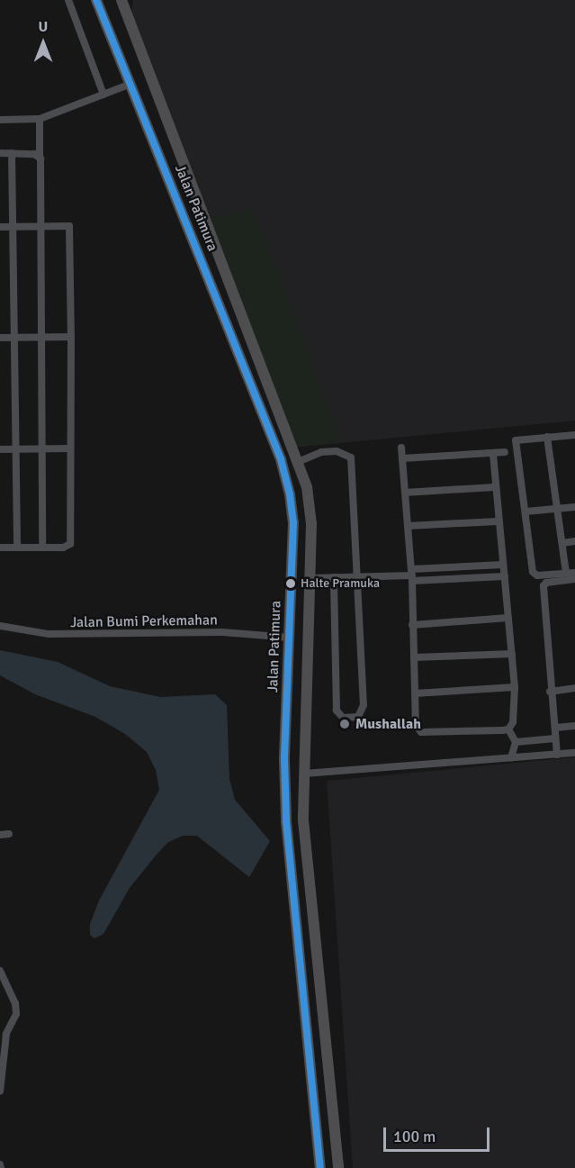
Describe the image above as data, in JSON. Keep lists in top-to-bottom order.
{
  "streets": {
    "highway": ["Jalan Patimura"],
    "street": ["Jalan Bumi Perkemahan"]
  },
  "crossings": [
    ["Jalan Patimura", "Jalan Bumi Perkemahan"]
  ],
  "places": ["Halte Pramuka", "Mushallah"],
  "scale_bar": "100 m",
  "north": "top"
}
